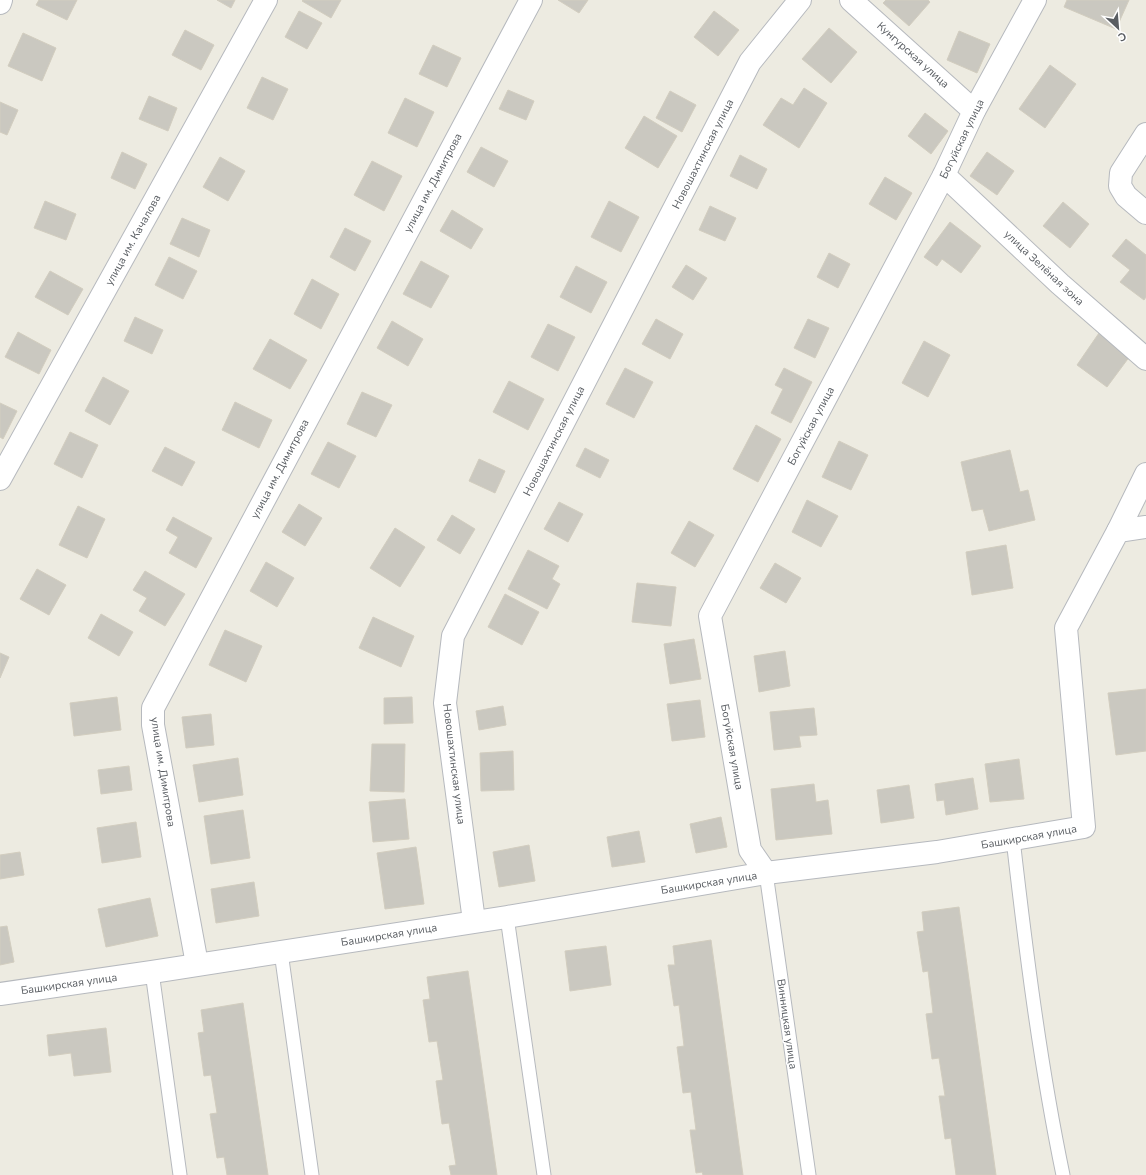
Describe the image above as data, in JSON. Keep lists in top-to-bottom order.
{
  "streets": {
    "street": [
      "Кунгурская улица",
      "Богуйская улица",
      "Новошахтинская улица",
      "улица им. Димитрова",
      "улица им. Качалова",
      "улица Зелёная зона",
      "Башкирская улица"
    ],
    "lane": ["Винницкая улица"]
  },
  "crossings": [
    ["Кунгурская улица", "Богуйская улица"],
    ["Богуйская улица", "улица Зелёная зона"],
    ["Богуйская улица", "Башкирская улица"],
    ["Богуйская улица", "Винницкая улица"],
    ["Новошахтинская улица", "Башкирская улица"],
    ["улица им. Димитрова", "Башкирская улица"],
    ["Башкирская улица", "Винницкая улица"]
  ],
  "north": "bottom right"
}
